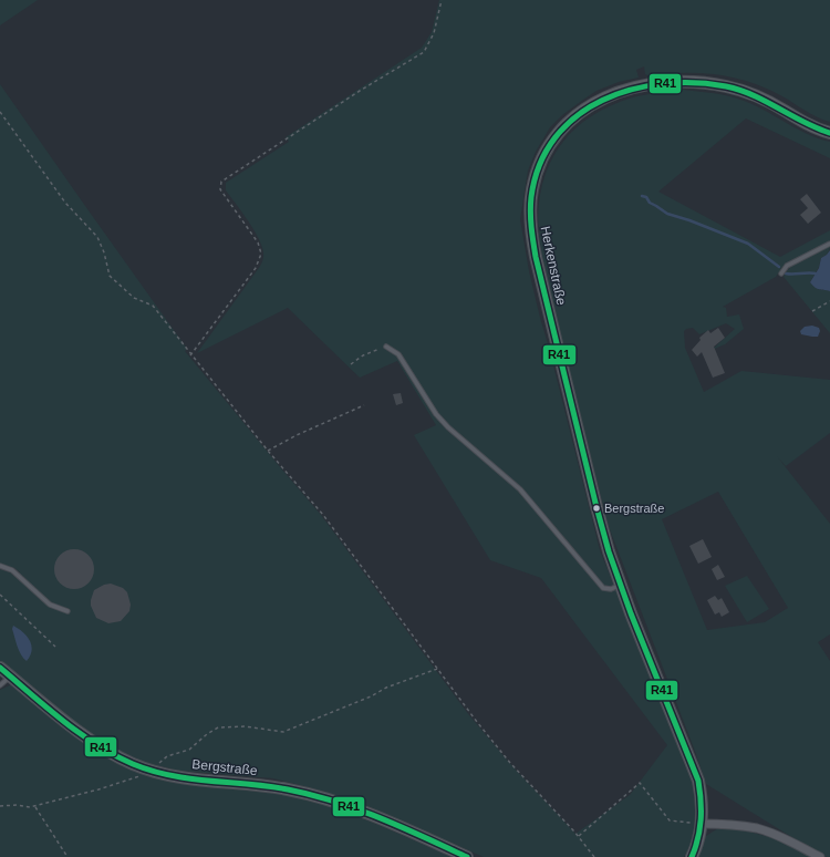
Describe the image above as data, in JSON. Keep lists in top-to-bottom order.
{
  "streets": {
    "main road": ["Herkenstraße", "Bergstraße"]
  },
  "places": ["Bergstraße"],
  "lines": ["transit line R41"]
}
